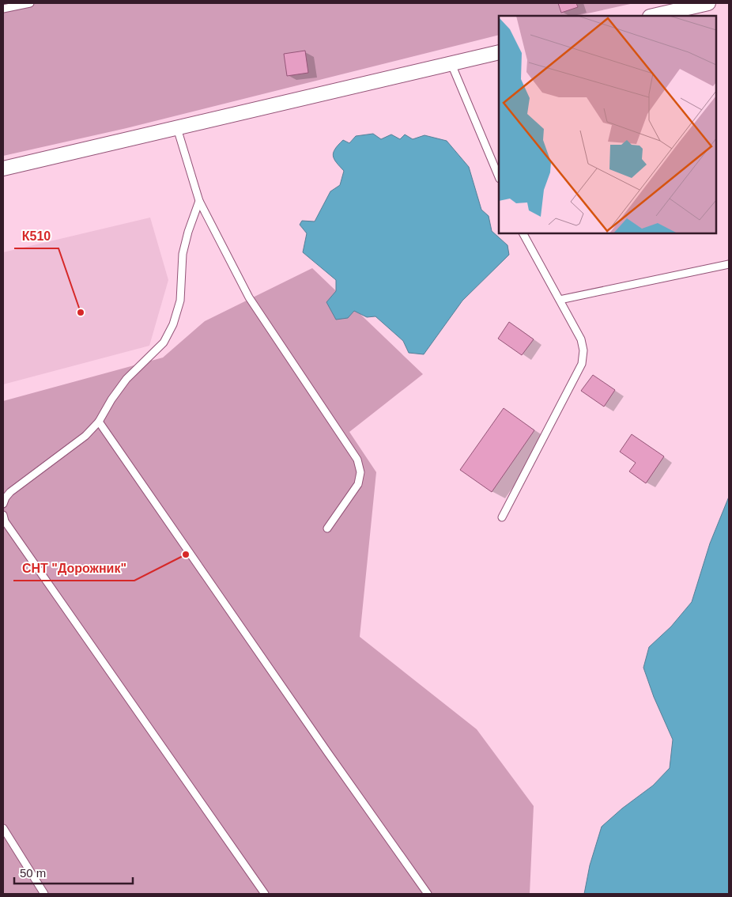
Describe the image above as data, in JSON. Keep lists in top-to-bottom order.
{
  "places": ["К510", "СНТ \"Дорожник\""],
  "scale_bar": "50 m"
}
